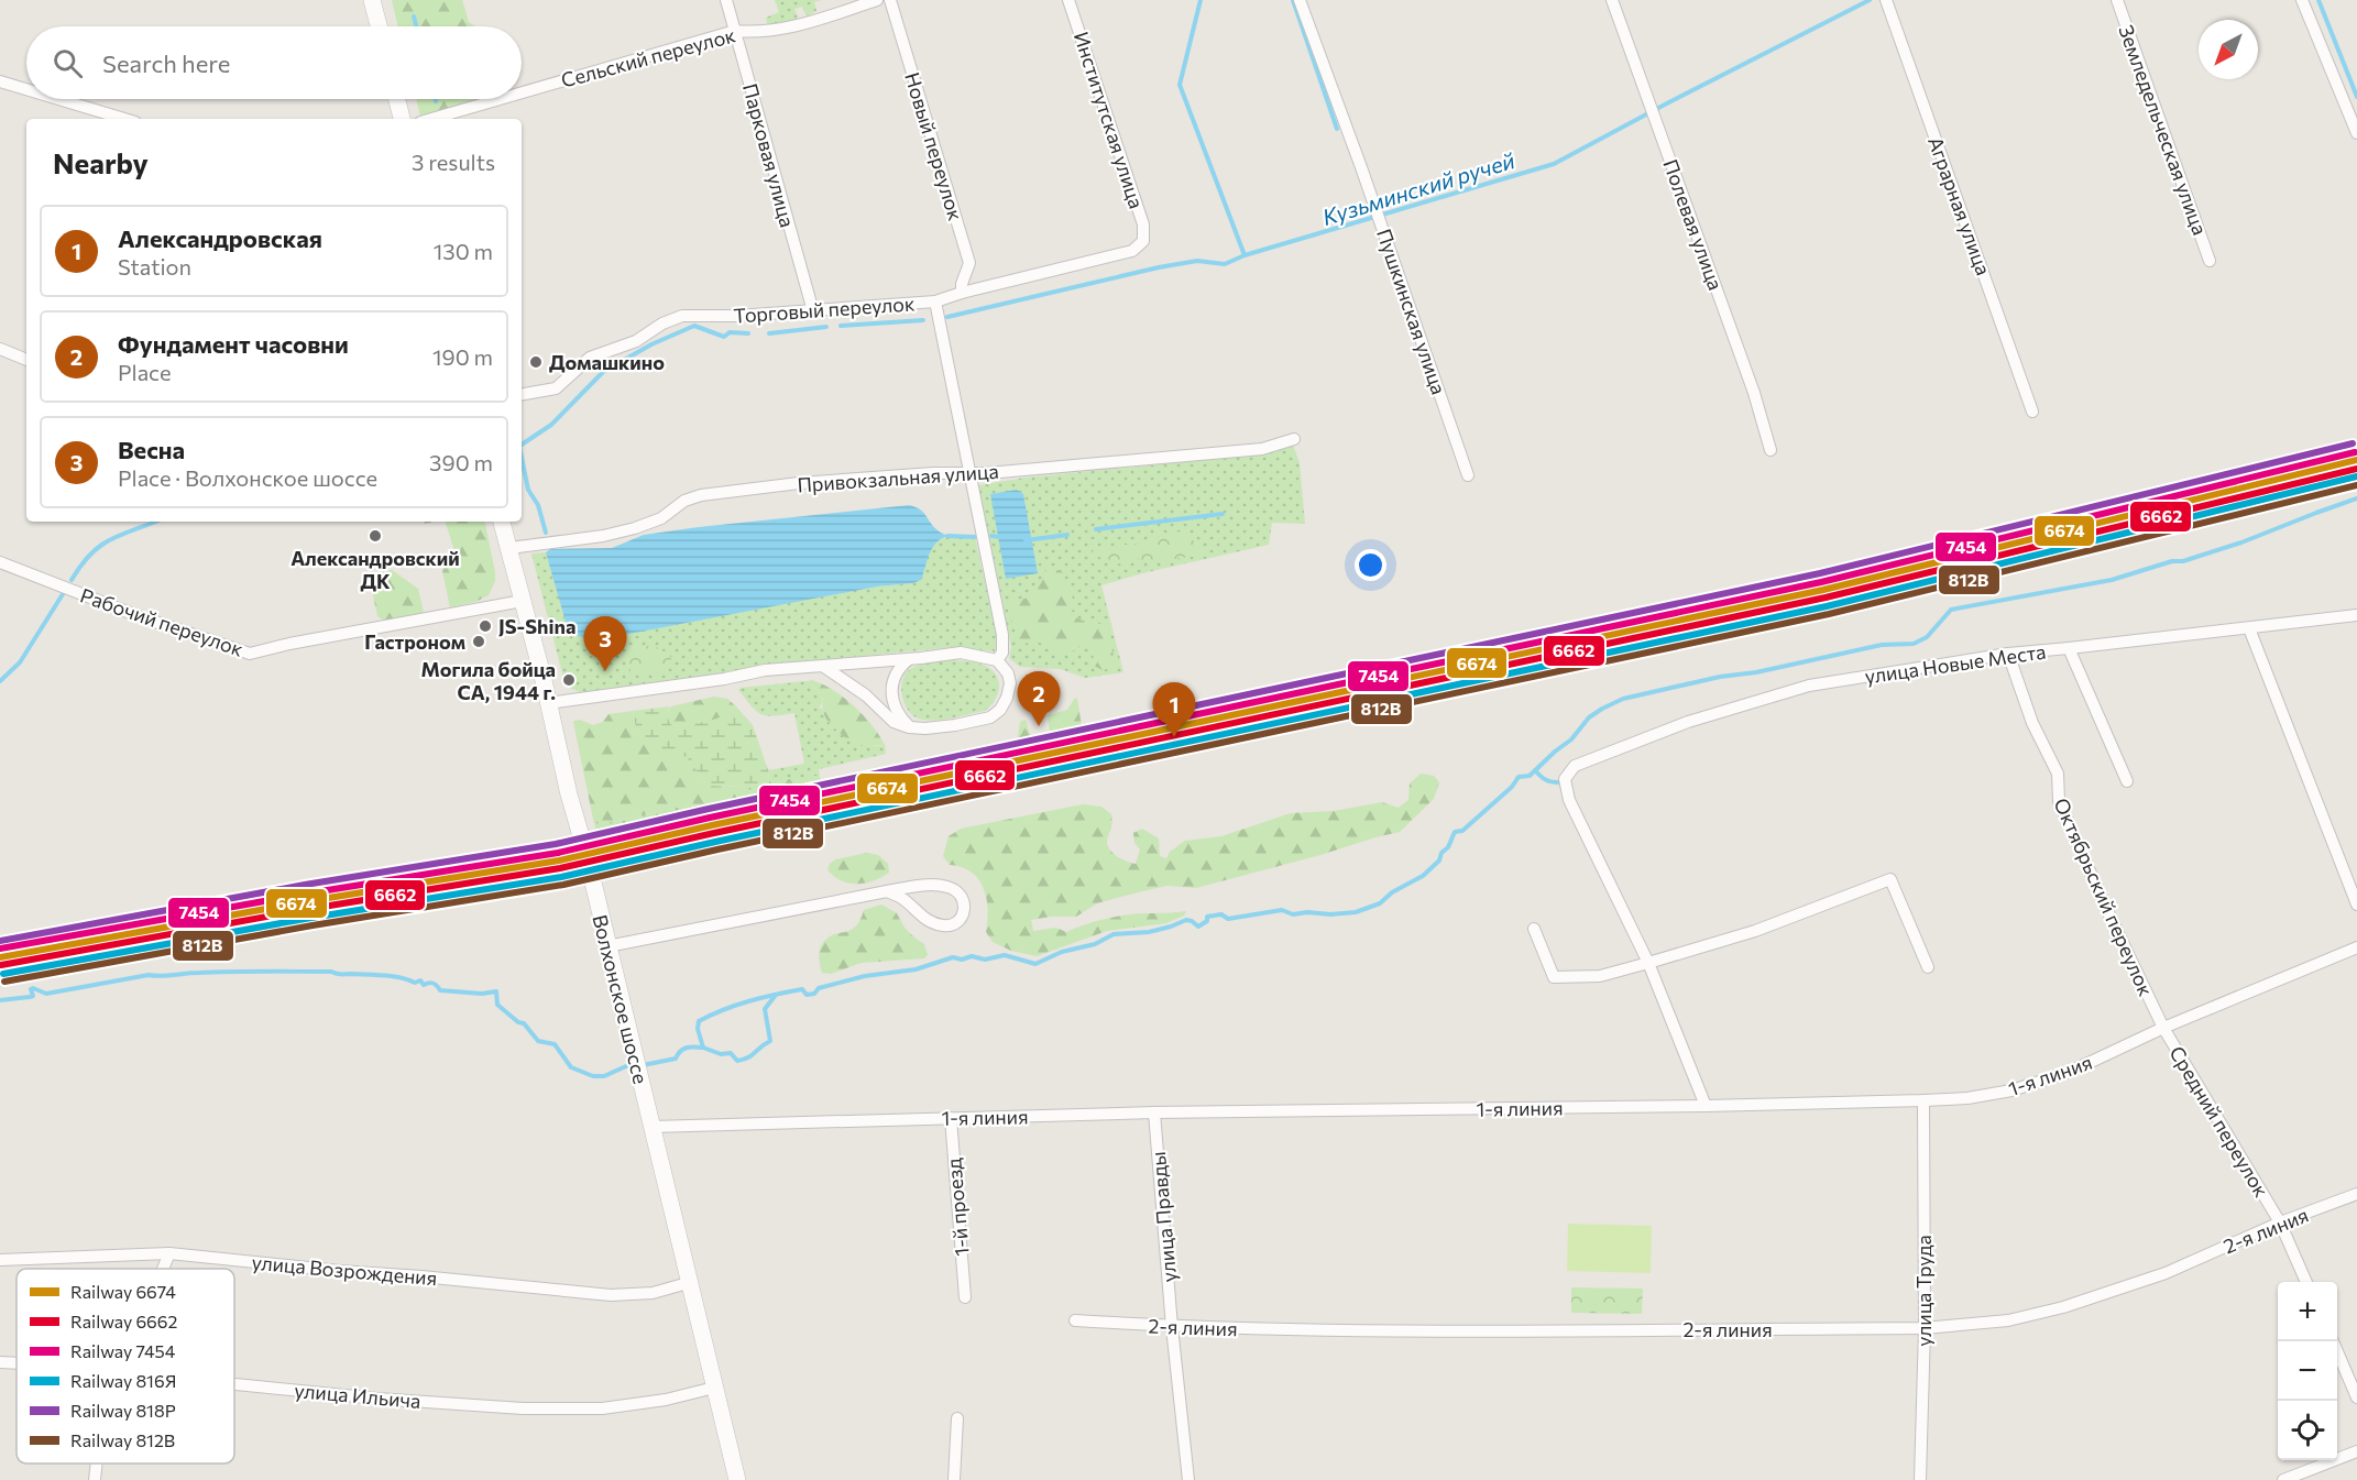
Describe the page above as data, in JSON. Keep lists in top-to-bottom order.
{
  "streets": {
    "main road": ["Волхонское шоссе"],
    "street": [
      "Сельский переулок",
      "Институтская улица",
      "Земледельческая улица",
      "Новый переулок",
      "Парковая улица",
      "Аграрная улица",
      "Полевая улица",
      "Торговый переулок",
      "Пушкинская улица",
      "Привокзальная улица",
      "Рабочий переулок",
      "улица Новые Места",
      "Октябрьский переулок",
      "1-я линия",
      "Средний переулок",
      "1-й проезд",
      "улица Правды",
      "2-я линия",
      "улица Возрождения",
      "улица Труда",
      "улица Ильича"
    ]
  },
  "crossings": [
    ["Сельский переулок", "Парковая улица"],
    ["Институтская улица", "Торговый переулок"],
    ["Новый переулок", "Торговый переулок"],
    ["Парковая улица", "Торговый переулок"],
    ["Привокзальная улица", "Волхонское шоссе"],
    ["Рабочий переулок", "Волхонское шоссе"],
    ["улица Новые Места", "Октябрьский переулок"],
    ["Октябрьский переулок", "1-я линия"],
    ["Октябрьский переулок", "Средний переулок"],
    ["Волхонское шоссе", "1-я линия"],
    ["Волхонское шоссе", "улица Возрождения"],
    ["Волхонское шоссе", "улица Ильича"],
    ["1-я линия", "Средний переулок"],
    ["1-я линия", "1-й проезд"],
    ["1-я линия", "улица Правды"],
    ["1-я линия", "улица Труда"],
    ["Средний переулок", "2-я линия"],
    ["улица Правды", "2-я линия"],
    ["2-я линия", "улица Труда"]
  ],
  "water": ["Кузьминский ручей"],
  "places": [
    "Домашкино",
    "Александровский ДК",
    "JS-Shina",
    "Гастроном",
    "Могила бойца СА, 1944 г."
  ],
  "lines": [
    "rail line 818Р",
    "rail line 7454",
    "rail line 6674",
    "rail line 6662",
    "rail line 816Я",
    "rail line 812В"
  ],
  "legend": [
    "Railway 6674",
    "Railway 6662",
    "Railway 7454",
    "Railway 816Я",
    "Railway 818Р",
    "Railway 812В"
  ],
  "north": "bottom left",
  "page": {
    "search": "Search here",
    "heading": ["Nearby", "3 results"],
    "list": [
      {
        "mark": "1",
        "name": "Александровская",
        "note": "Station",
        "value": "130 m"
      },
      {
        "mark": "2",
        "name": "Фундамент часовни",
        "note": "Place",
        "value": "190 m"
      },
      {
        "mark": "3",
        "name": "Весна",
        "note": "Place · Волхонское шоссе",
        "value": "390 m"
      }
    ],
    "pins": ["3", "2", "1"],
    "map_buttons": ["+", "−"]
  }
}
